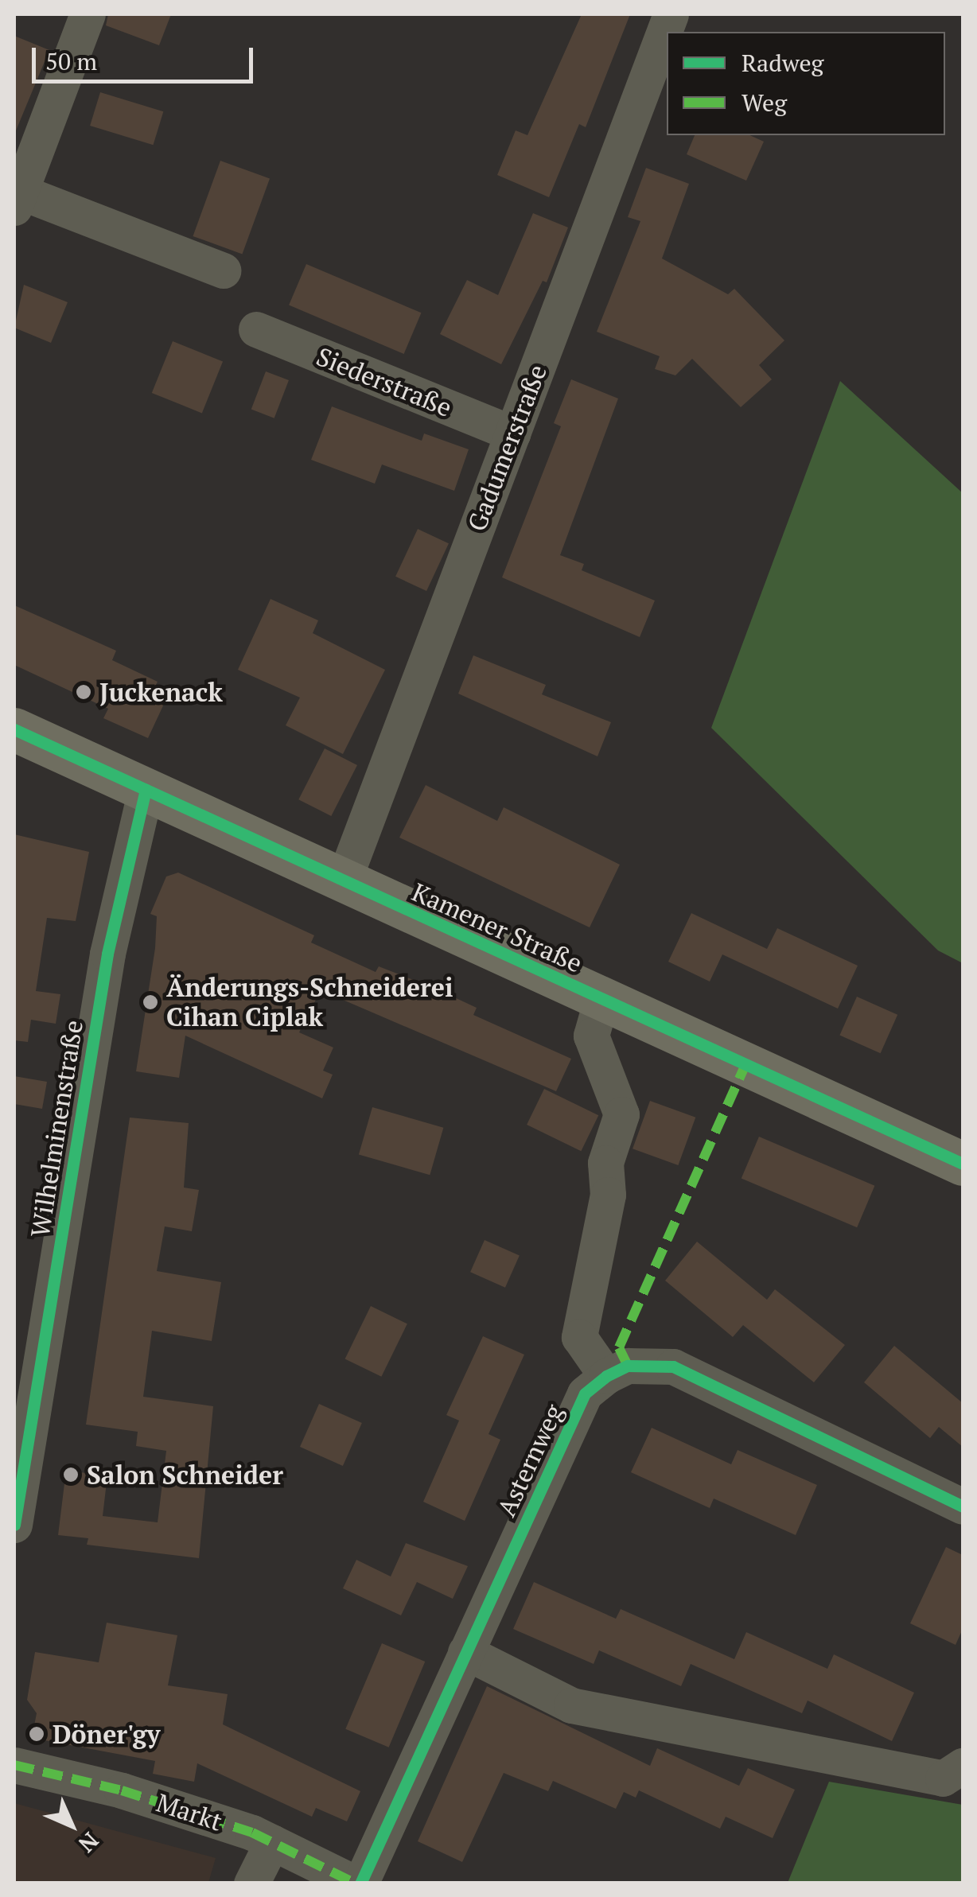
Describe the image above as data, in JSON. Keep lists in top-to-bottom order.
{
  "streets": {
    "main road": ["Kamener Straße"],
    "street": [
      "Siederstraße",
      "Gadumerstraße",
      "Wilhelminenstraße",
      "Asternweg",
      "Markt"
    ]
  },
  "crossings": [
    ["Siederstraße", "Gadumerstraße"],
    ["Gadumerstraße", "Kamener Straße"],
    ["Kamener Straße", "Wilhelminenstraße"],
    ["Asternweg", "Markt"]
  ],
  "places": [
    "Juckenack",
    "Änderungs-Schneiderei Cihan Ciplak",
    "Salon Schneider",
    "Döner'gy"
  ],
  "legend": ["Radweg", "Weg"],
  "scale_bar": "50 m",
  "north": "bottom right"
}
